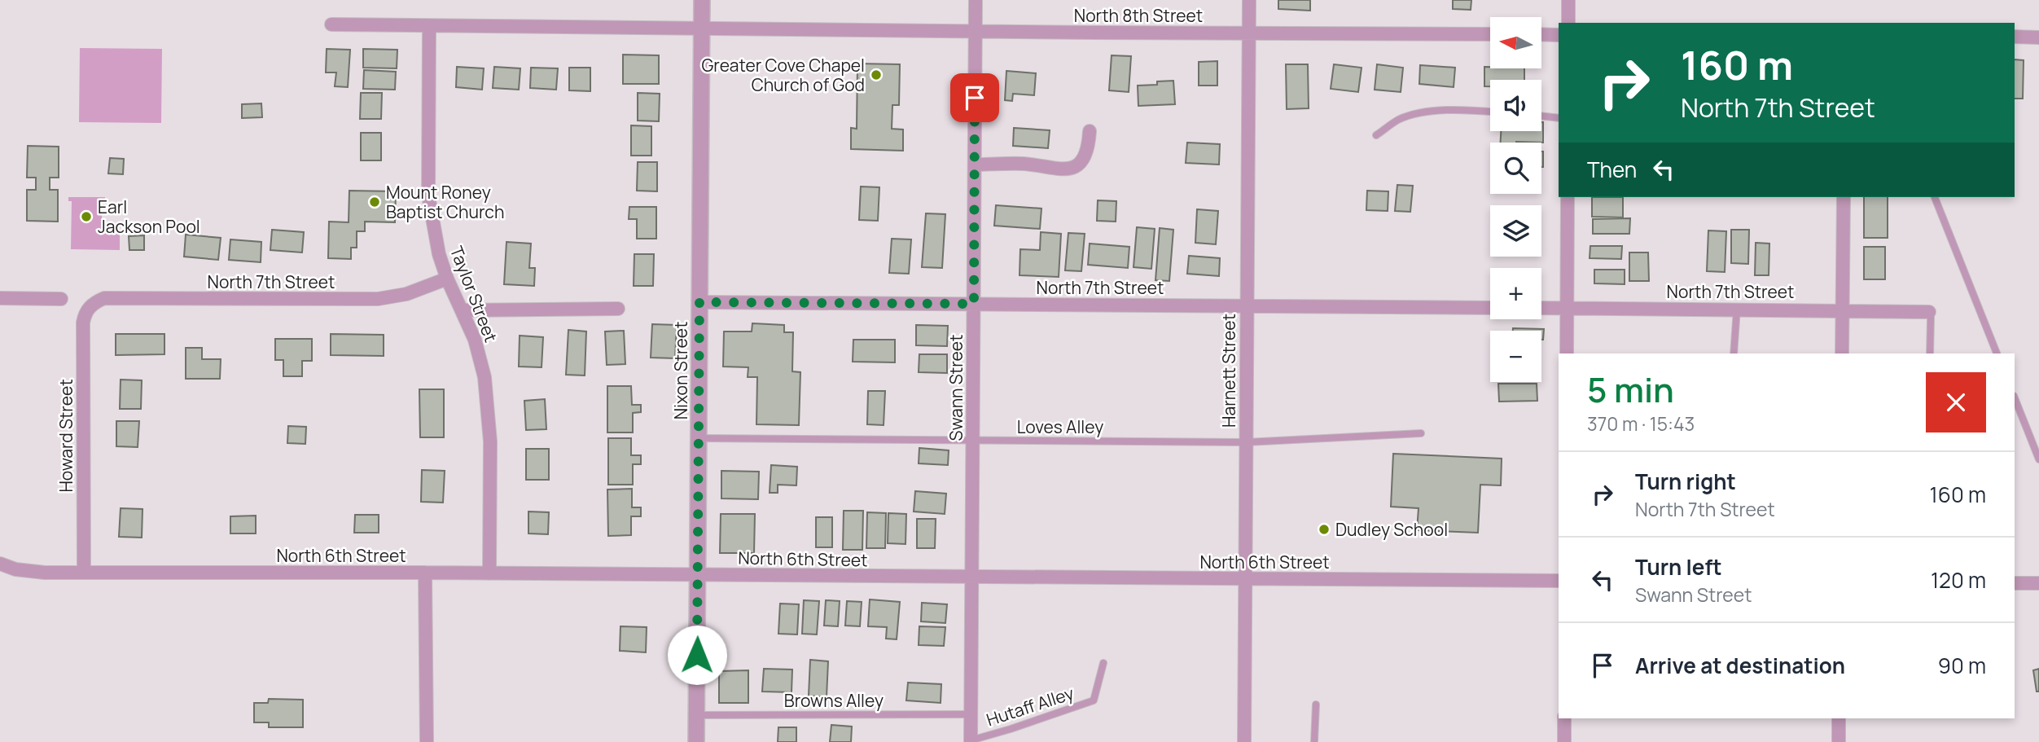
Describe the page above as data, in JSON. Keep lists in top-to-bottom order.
{
  "streets": {
    "street": [
      "North 8th Street",
      "North 7th Street",
      "Taylor Street",
      "Nixon Street",
      "Harnett Street",
      "Swann Street",
      "Howard Street",
      "North 6th Street"
    ],
    "lane": ["Loves Alley", "Browns Alley", "Hutaff Alley"]
  },
  "crossings": [
    ["North 8th Street", "Taylor Street"],
    ["North 8th Street", "Nixon Street"],
    ["North 8th Street", "Harnett Street"],
    ["North 8th Street", "Swann Street"],
    ["North 7th Street", "Taylor Street"],
    ["North 7th Street", "Nixon Street"],
    ["North 7th Street", "Harnett Street"],
    ["North 7th Street", "Swann Street"],
    ["North 7th Street", "Howard Street"],
    ["Taylor Street", "North 6th Street"],
    ["Nixon Street", "Loves Alley"],
    ["Nixon Street", "North 6th Street"],
    ["Nixon Street", "Browns Alley"],
    ["Harnett Street", "Loves Alley"],
    ["Harnett Street", "North 6th Street"],
    ["Swann Street", "Loves Alley"],
    ["Swann Street", "North 6th Street"],
    ["Swann Street", "Browns Alley"],
    ["Swann Street", "Hutaff Alley"],
    ["Howard Street", "North 6th Street"]
  ],
  "places": [
    "Greater Cove Chapel Church of God",
    "Mount Roney Baptist Church",
    "Earl Jackson Pool",
    "Dudley School"
  ],
  "north": "left",
  "page": {
    "map_buttons": ["+", "−"],
    "turn": ["160 m", "North 7th Street"],
    "then": "Then",
    "heading": ["5 min", "370 m · 15:43"],
    "list": [
      {
        "name": "Turn right",
        "note": "North 7th Street",
        "value": "160 m"
      },
      {
        "name": "Turn left",
        "note": "Swann Street",
        "value": "120 m"
      },
      {
        "name": "Arrive at destination",
        "value": "90 m"
      }
    ]
  }
}
